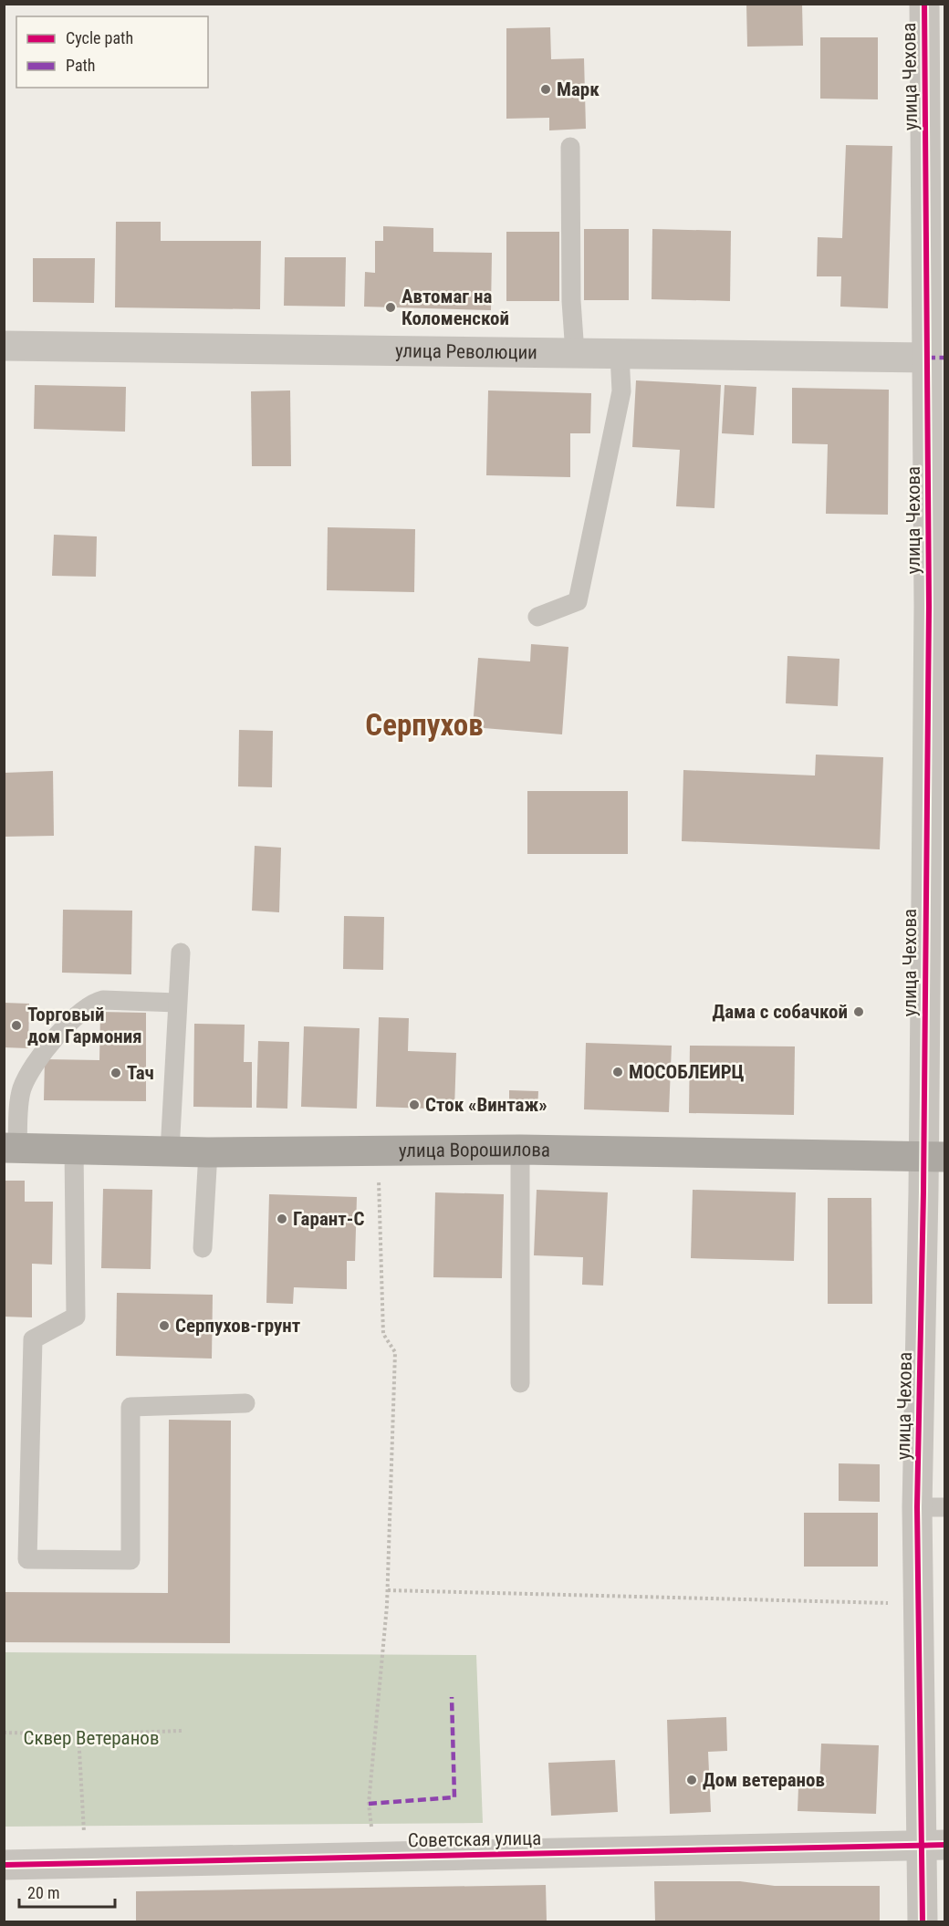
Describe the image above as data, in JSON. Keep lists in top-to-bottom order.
{
  "streets": {
    "main road": ["улица Ворошилова"],
    "street": ["улица Чехова", "улица Революции", "Советская улица"]
  },
  "crossings": [
    ["улица Чехова", "улица Революции"],
    ["улица Чехова", "улица Ворошилова"],
    ["улица Чехова", "Советская улица"]
  ],
  "districts": ["Серпухов"],
  "parks": ["Сквер Ветеранов"],
  "places": [
    "Марк",
    "Автомаг на Коломенской",
    "Дама с собачкой",
    "Торговый дом Гармония",
    "МОСОБЛЕИРЦ",
    "Тач",
    "Сток «Винтаж»",
    "Гарант-С",
    "Серпухов-грунт",
    "Дом ветеранов"
  ],
  "legend": ["Cycle path", "Path"],
  "scale_bar": "20 m"
}
